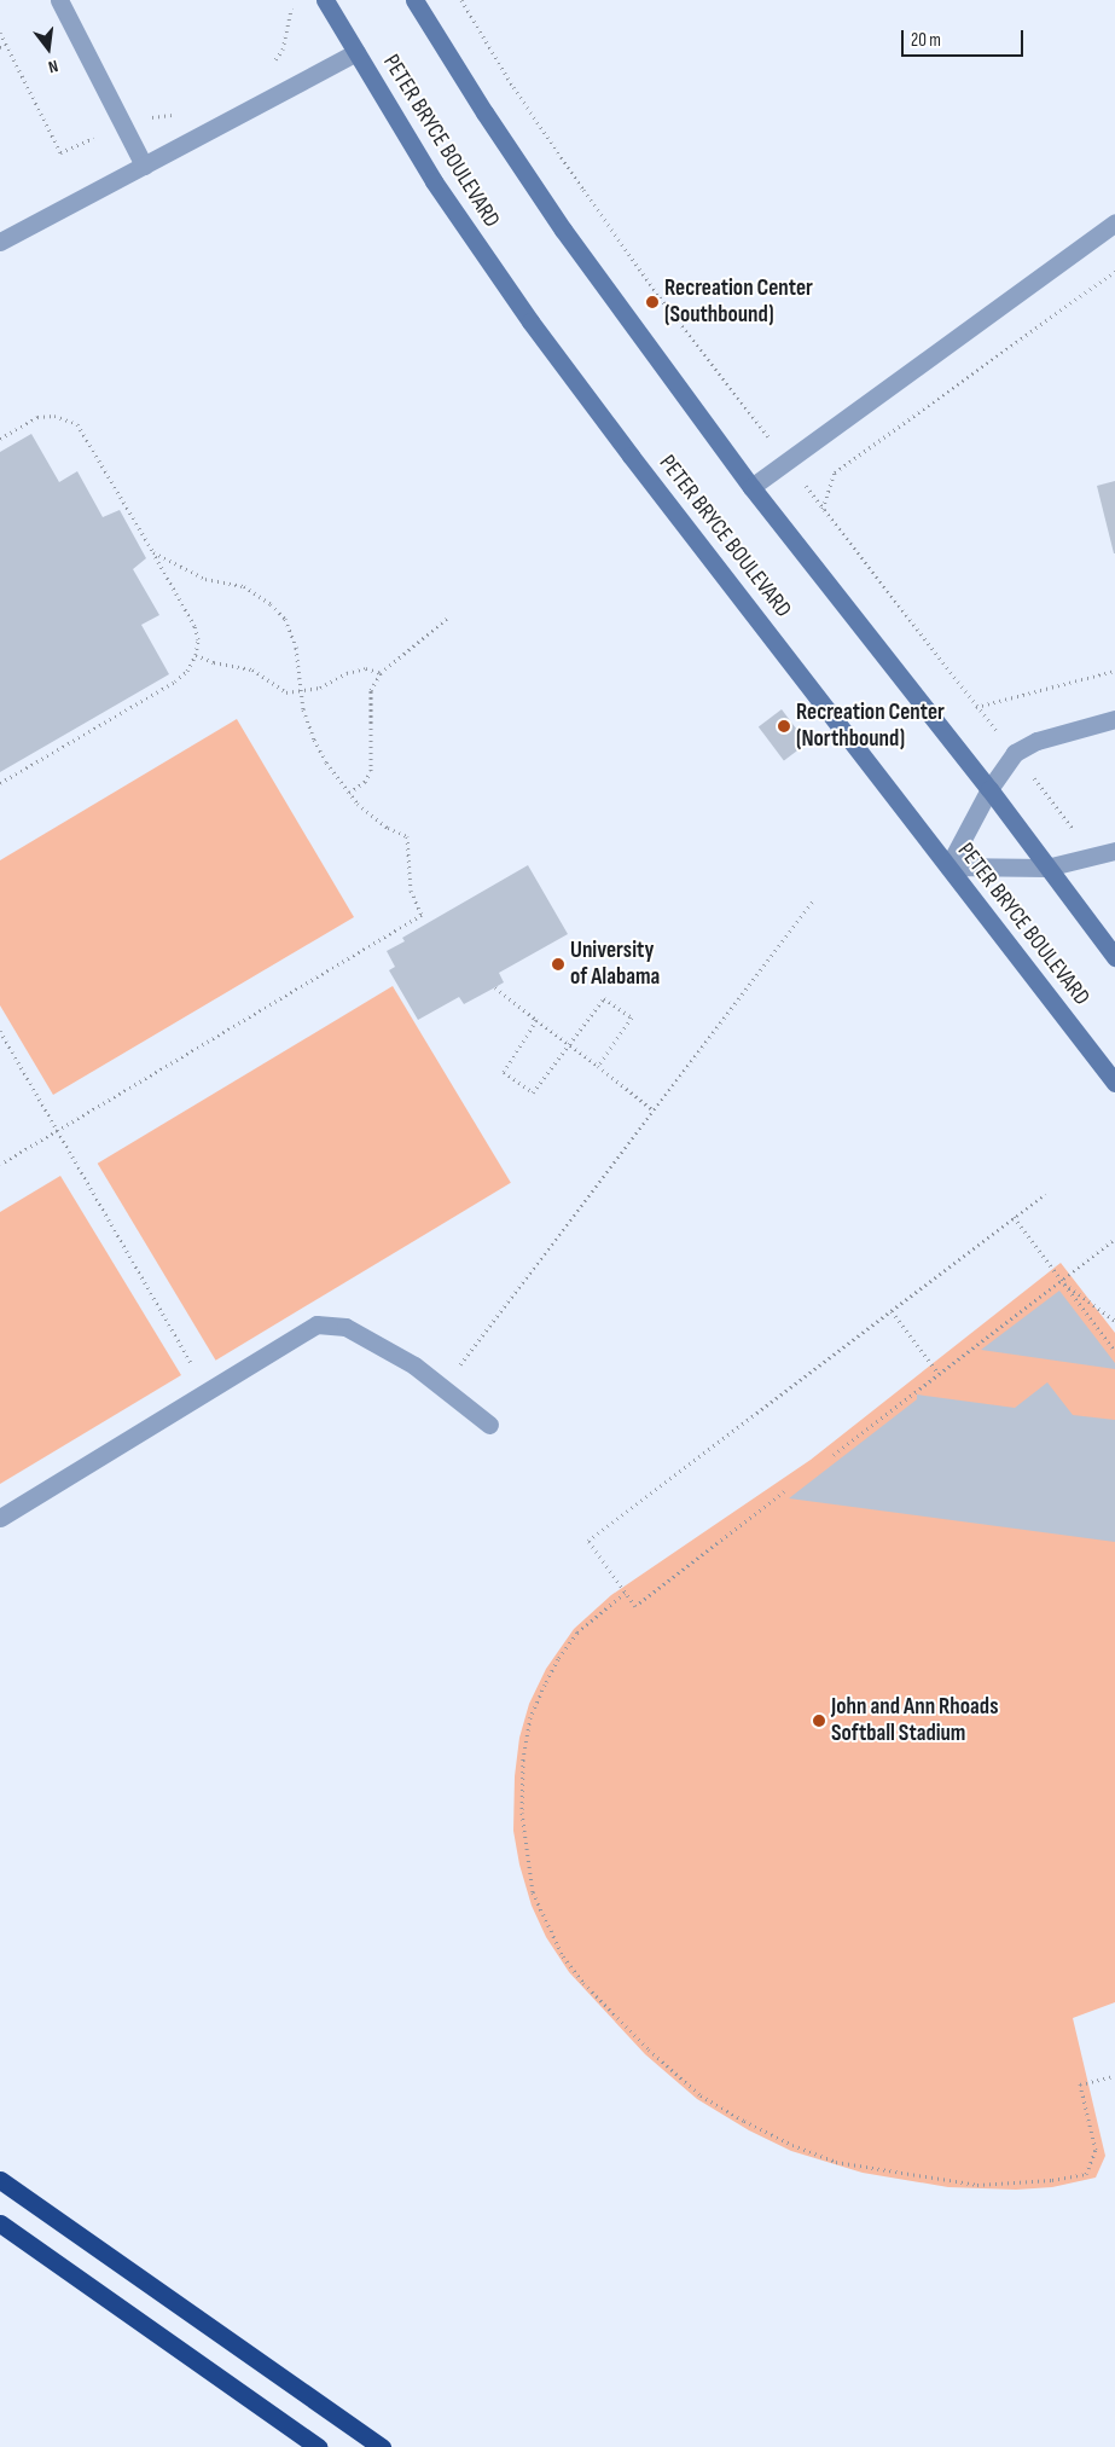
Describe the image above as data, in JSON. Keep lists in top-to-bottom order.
{
  "streets": {
    "street": ["PETER BRYCE BOULEVARD"]
  },
  "places": [
    "Recreation Center (Southbound)",
    "Recreation Center (Northbound)",
    "University of Alabama",
    "John and Ann Rhoads Softball Stadium"
  ],
  "scale_bar": "20 m",
  "north": "bottom"
}
